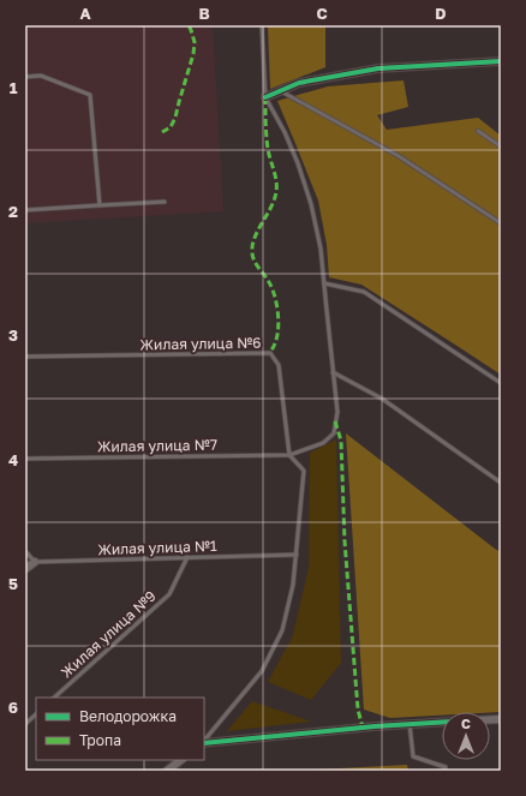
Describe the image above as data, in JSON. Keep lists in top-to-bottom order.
{
  "streets": {
    "lane": [
      "Жилая улица №6",
      "Жилая улица №7",
      "Жилая улица №1",
      "Жилая улица №9"
    ]
  },
  "crossings": [
    ["Жилая улица №6", "Жилая улица №7"],
    ["Жилая улица №1", "Жилая улица №9"]
  ],
  "legend": ["Велодорожка", "Тропа"],
  "north": "top",
  "grid": {
    "columns": [
      "A",
      "B",
      "C",
      "D"
    ],
    "rows": [
      "1",
      "2",
      "3",
      "4",
      "5",
      "6"
    ]
  }
}
